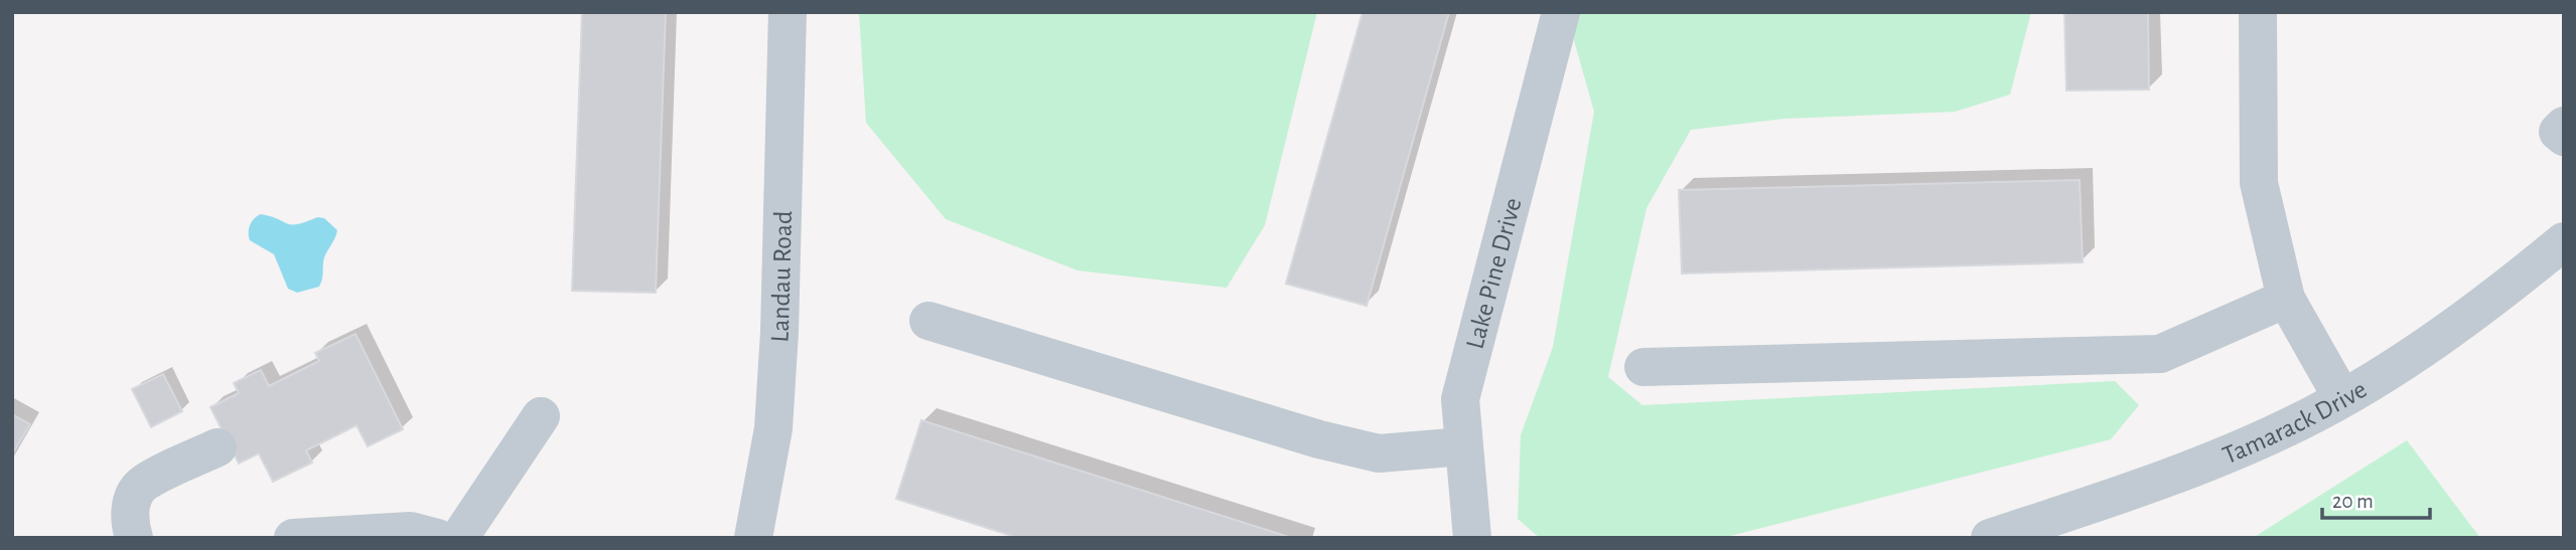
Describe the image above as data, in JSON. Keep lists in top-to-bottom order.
{
  "streets": {
    "street": ["Lake Pine Drive", "Landau Road", "Tamarack Drive"]
  },
  "scale_bar": "20 m"
}
